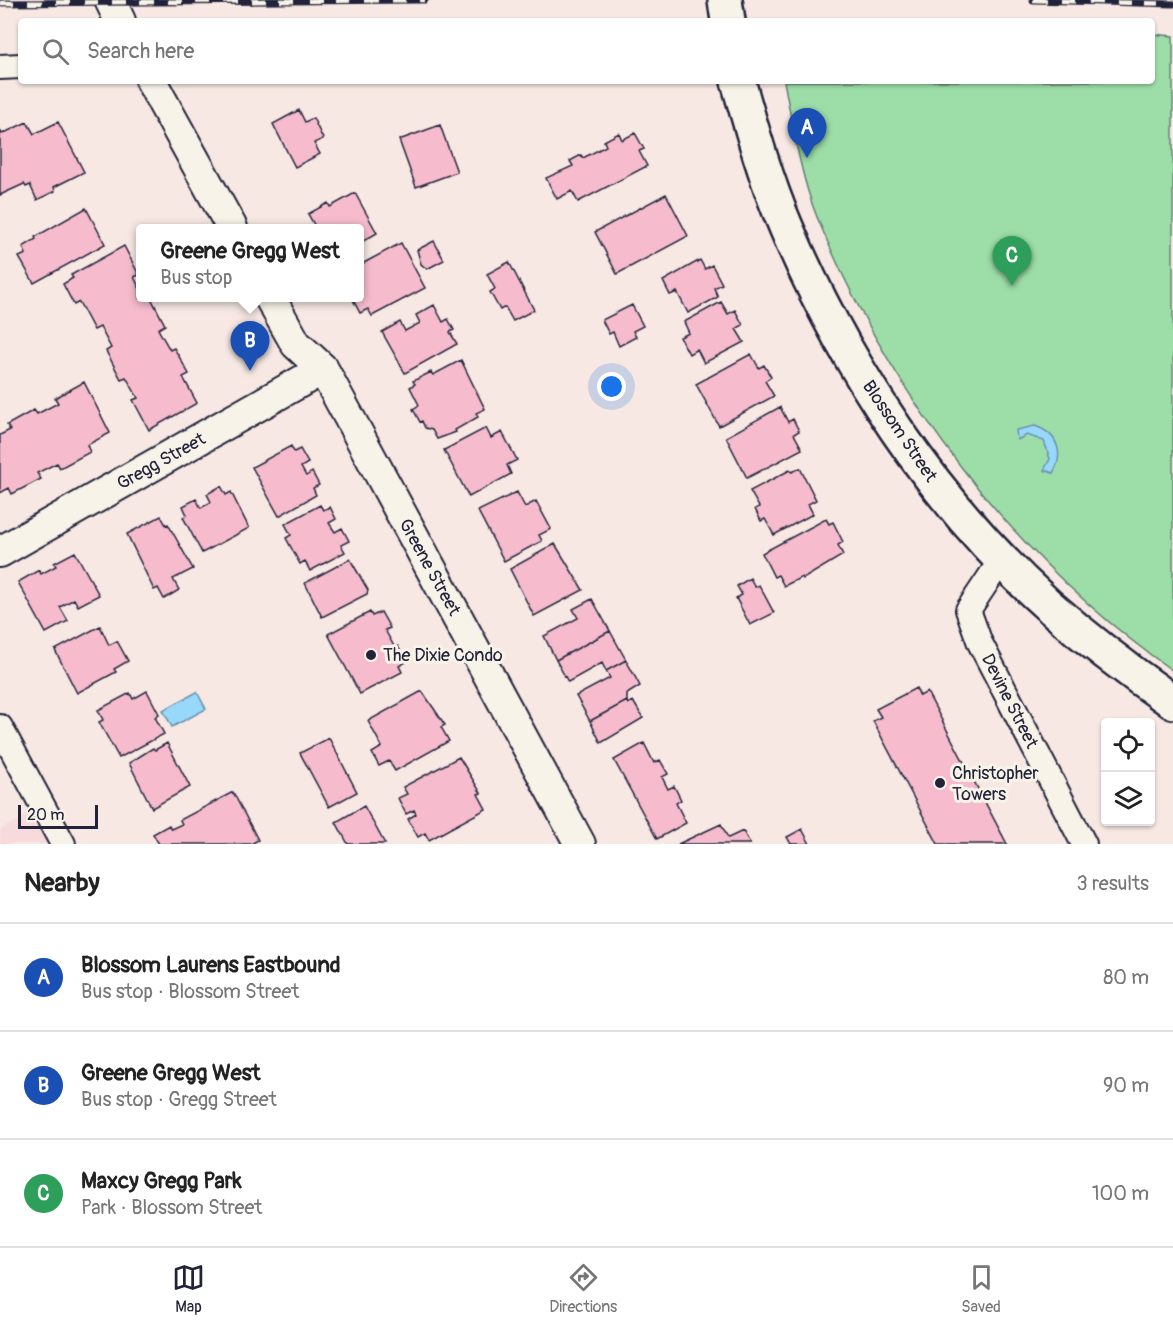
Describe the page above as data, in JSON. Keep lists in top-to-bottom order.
{
  "streets": {
    "main road": ["Blossom Street"],
    "street": ["Gregg Street", "Greene Street", "Devine Street"]
  },
  "crossings": [
    ["Blossom Street", "Devine Street"],
    ["Gregg Street", "Greene Street"]
  ],
  "places": ["The Dixie Condo", "Christopher Towers"],
  "scale_bar": "20 m",
  "page": {
    "search": "Search here",
    "pins": ["A", "C", "B"],
    "popup": ["Greene Gregg West", "Bus stop"],
    "scale": "20 m",
    "heading": ["Nearby", "3 results"],
    "list": [
      {
        "mark": "A",
        "name": "Blossom Laurens Eastbound",
        "note": "Bus stop · Blossom Street",
        "value": "80 m"
      },
      {
        "mark": "B",
        "name": "Greene Gregg West",
        "note": "Bus stop · Gregg Street",
        "value": "90 m"
      },
      {
        "mark": "C",
        "name": "Maxcy Gregg Park",
        "note": "Park · Blossom Street",
        "value": "100 m"
      }
    ],
    "nav": ["Map", "Directions", "Saved"]
  }
}
